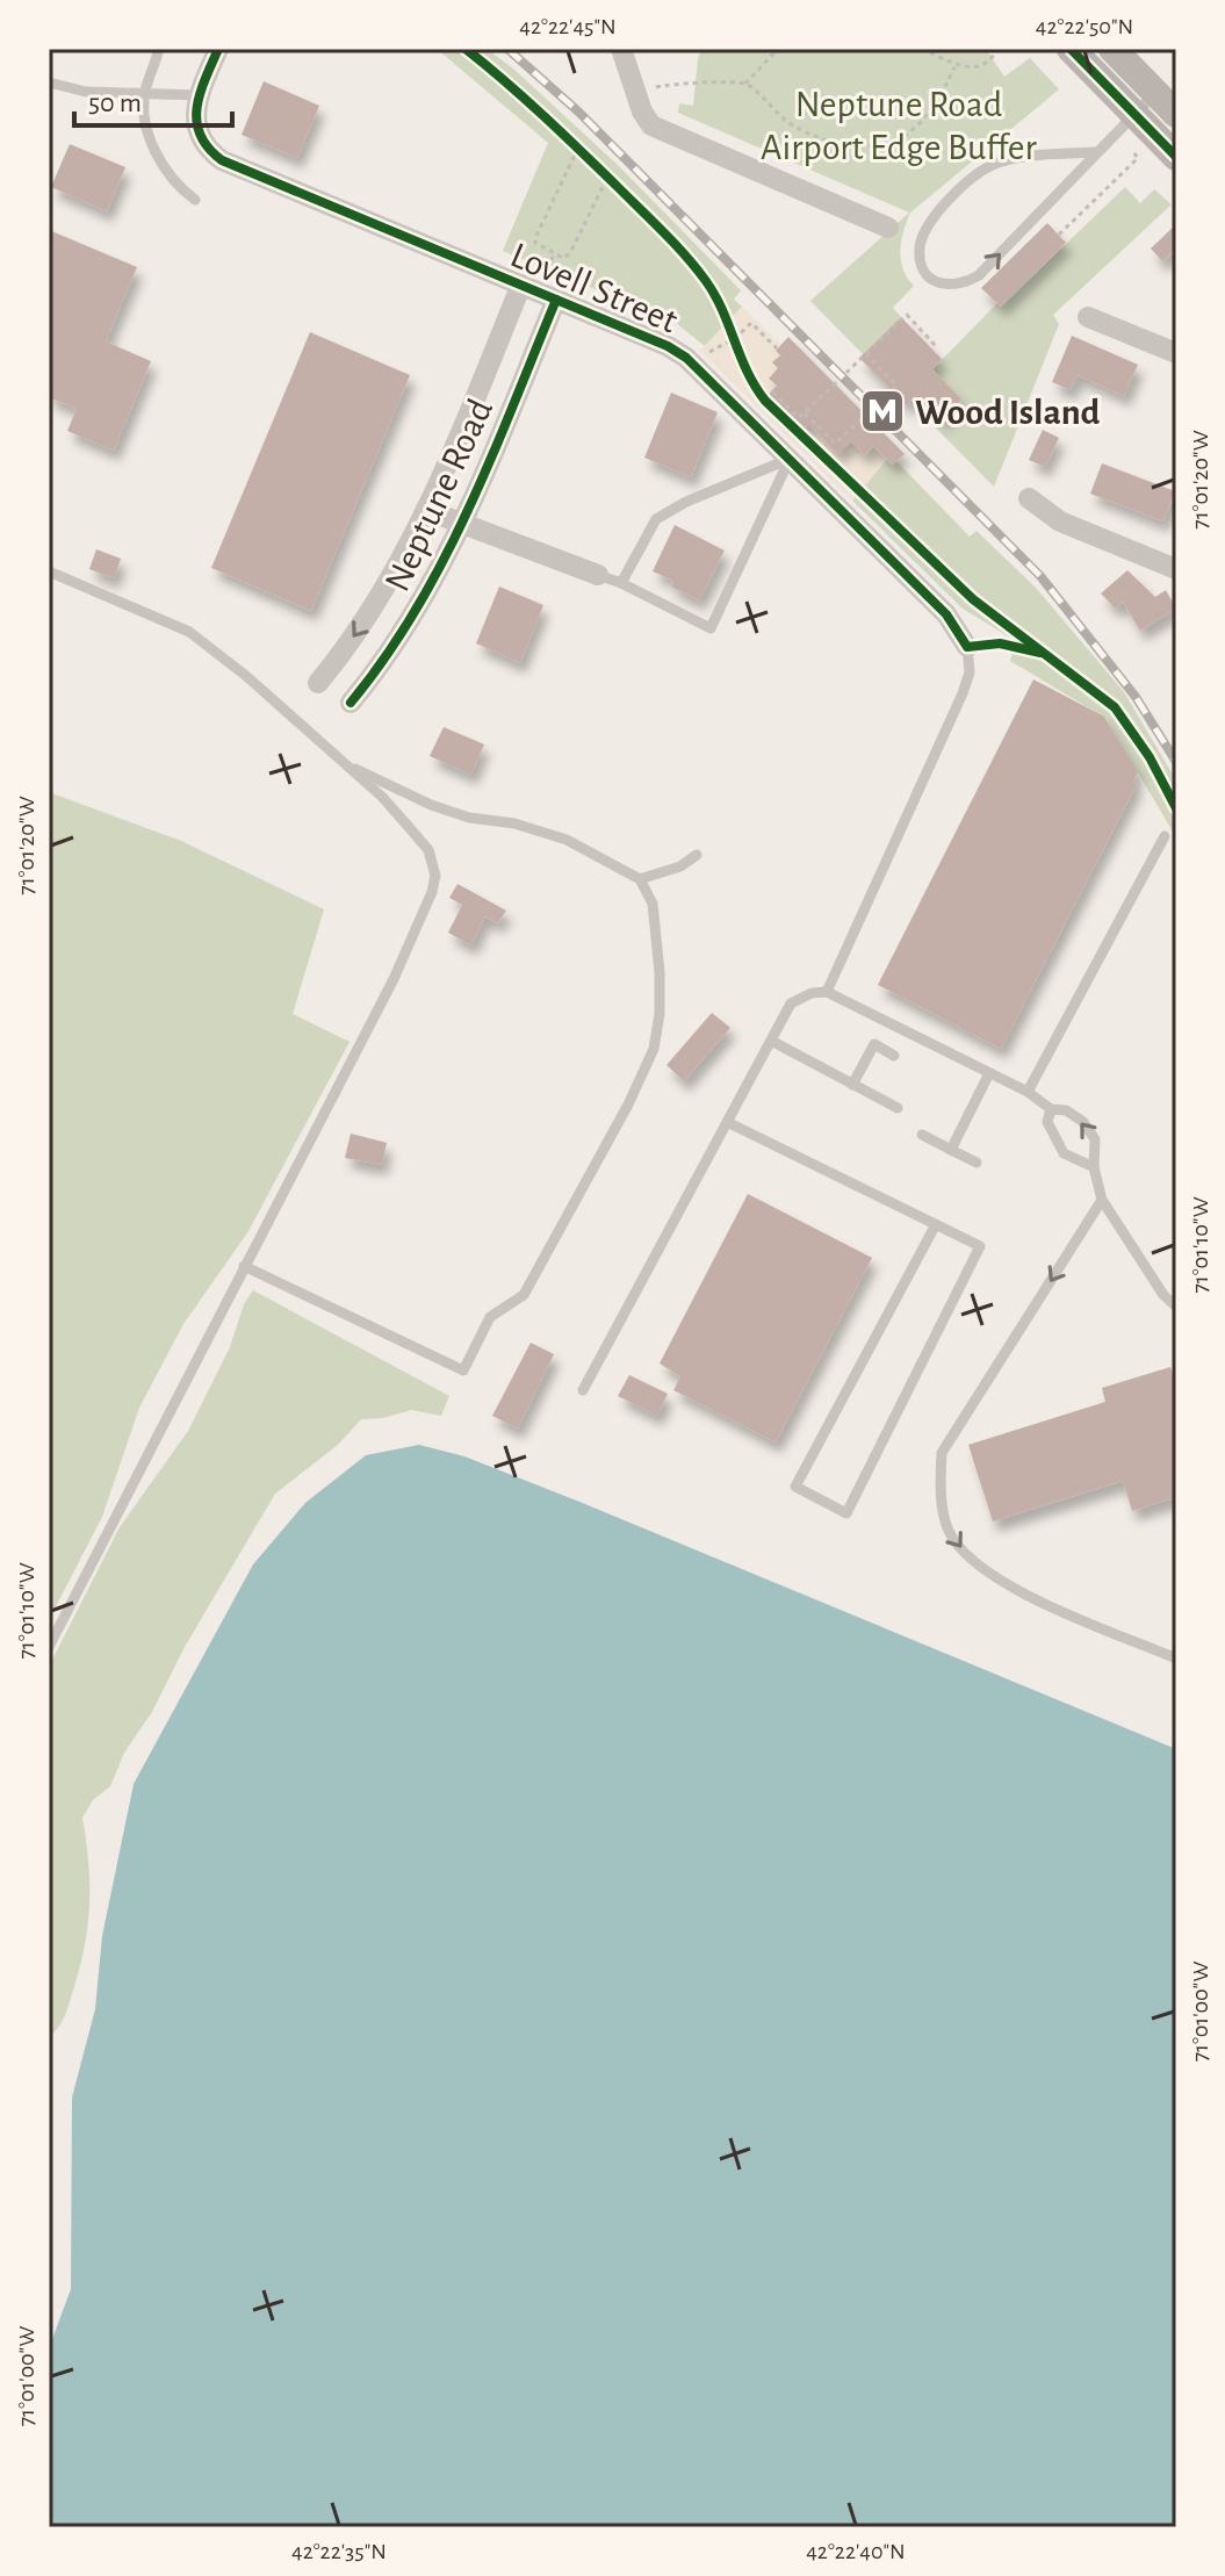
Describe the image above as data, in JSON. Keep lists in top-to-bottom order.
{
  "streets": {
    "street": ["Lovell Street", "Neptune Road"]
  },
  "crossings": [
    ["Lovell Street", "Neptune Road"]
  ],
  "parks": ["Neptune Road Airport Edge Buffer"],
  "places": {
    "metro station": ["Wood Island"]
  },
  "scale_bar": "50 m",
  "coordinates": [
    "42°22'45\"N",
    "42°22'50\"N",
    "71°01'20\"W",
    "71°01'10\"W",
    "71°01'00\"W",
    "42°22'35\"N",
    "42°22'40\"N"
  ]
}
